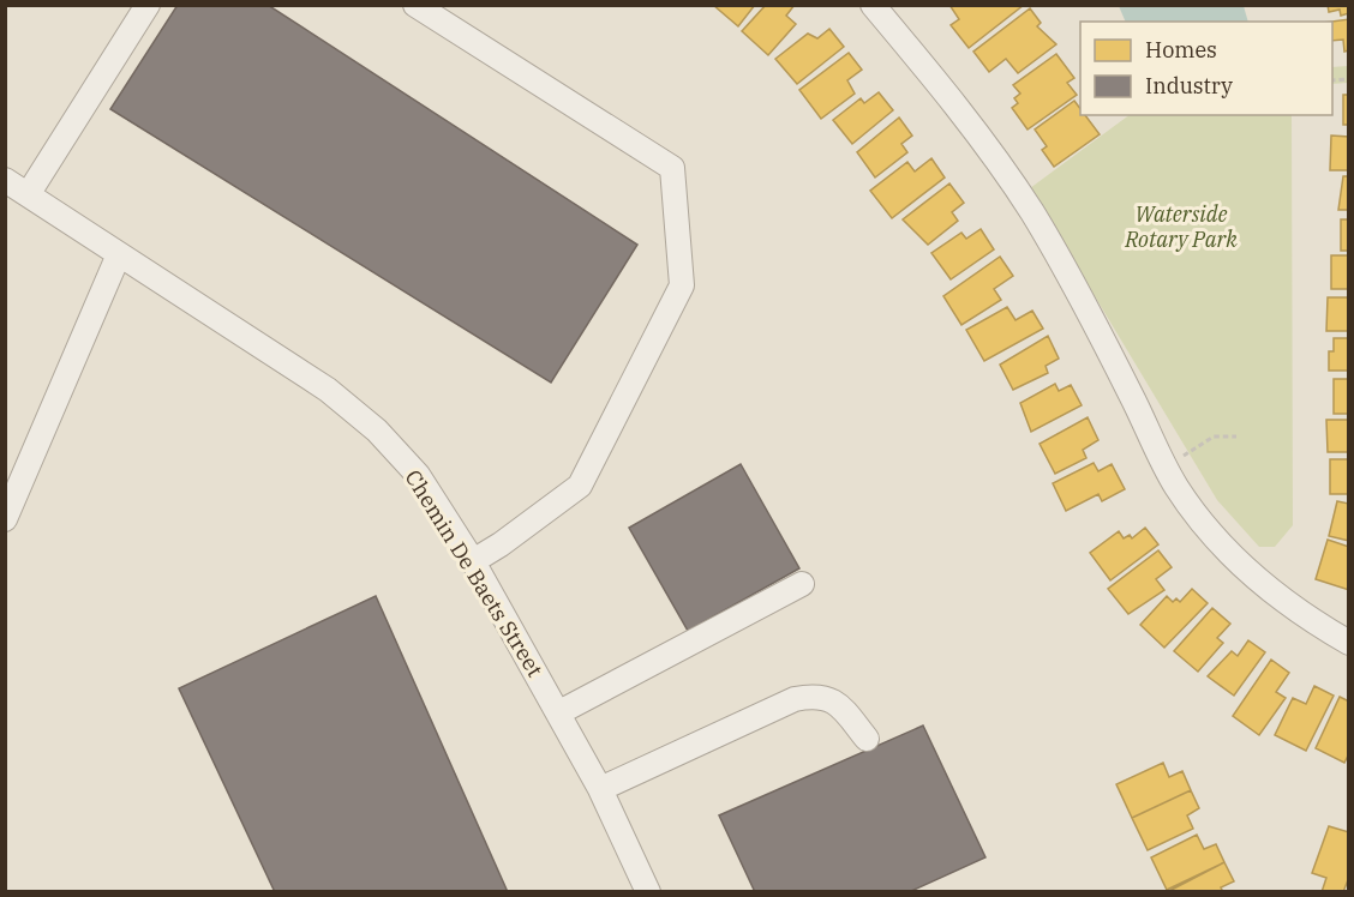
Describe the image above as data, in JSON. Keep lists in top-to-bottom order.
{
  "streets": {
    "street": ["Chemin De Baets Street"]
  },
  "parks": ["Waterside Rotary Park"],
  "legend": ["Homes", "Industry"]
}
